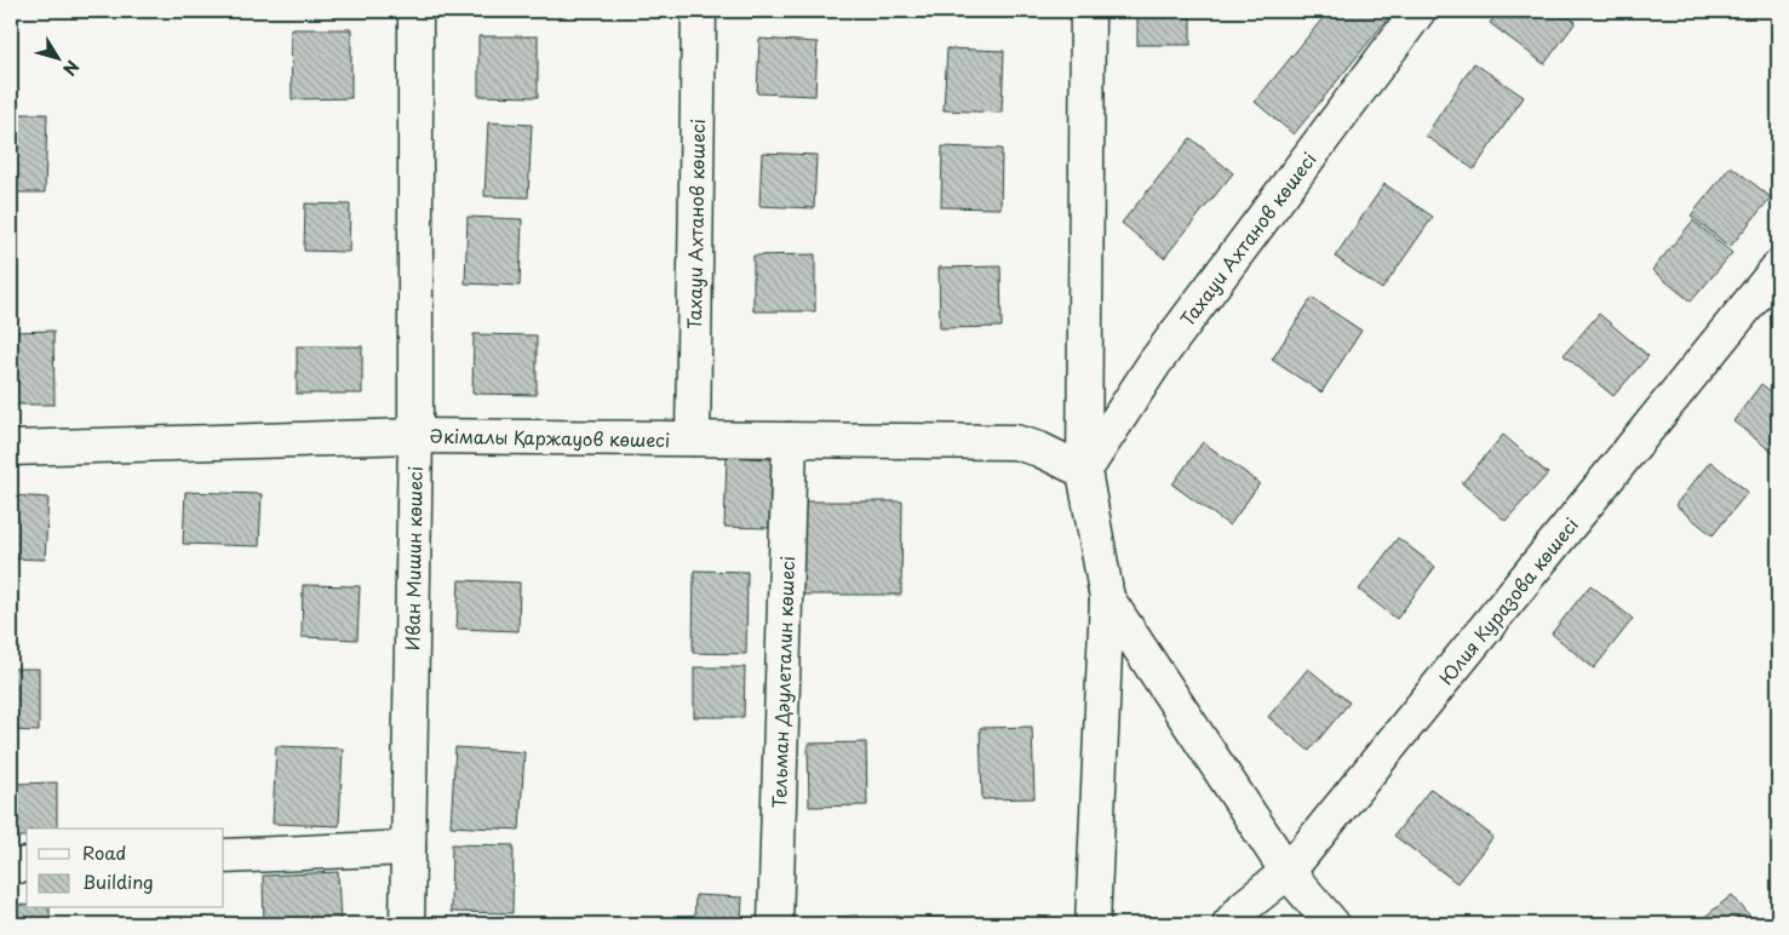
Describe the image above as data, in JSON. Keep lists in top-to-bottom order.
{
  "streets": {
    "street": [
      "Тахауи Ахтанов көшесі",
      "Әкімалы Қаржауов көшесі",
      "Иван Мишин көшесі",
      "Юлия Куразова көшесі",
      "Тельман Дәулеталин көшесі"
    ]
  },
  "crossings": [
    ["Тахауи Ахтанов көшесі", "Әкімалы Қаржауов көшесі"],
    ["Әкімалы Қаржауов көшесі", "Иван Мишин көшесі"],
    ["Әкімалы Қаржауов көшесі", "Тельман Дәулеталин көшесі"]
  ],
  "legend": ["Road", "Building"],
  "north": "bottom right"
}
